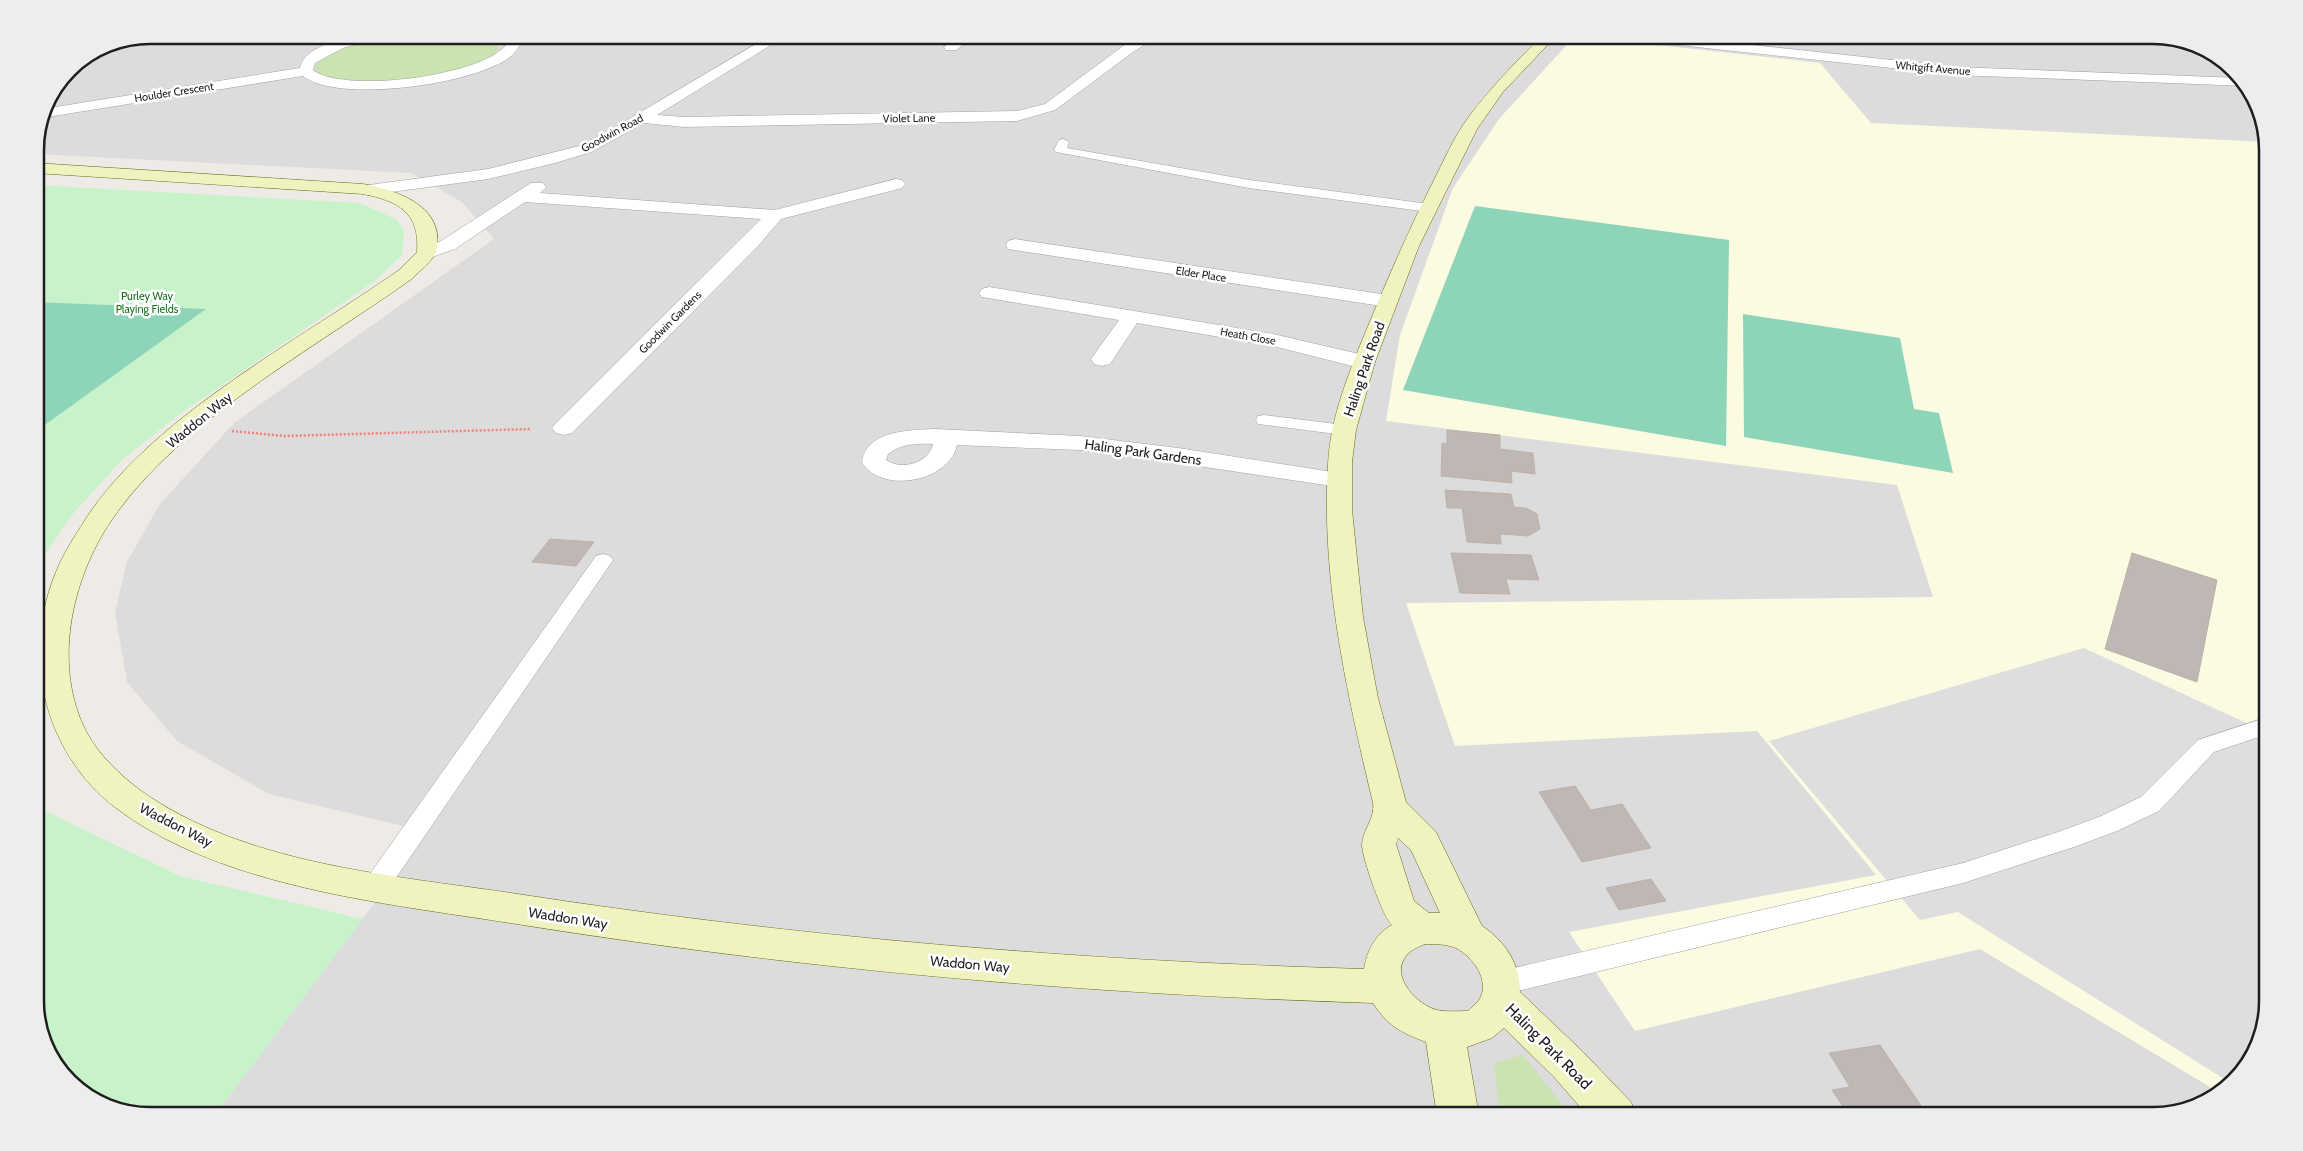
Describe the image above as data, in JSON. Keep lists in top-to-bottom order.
{
  "streets": {
    "street": [
      "Whitgift Avenue",
      "Houlder Crescent",
      "Violet Lane",
      "Goodwin Road",
      "Elder Place",
      "Goodwin Gardens",
      "Heath Close",
      "Haling Park Road",
      "Waddon Way",
      "Haling Park Gardens"
    ]
  },
  "crossings": [
    ["Violet Lane", "Goodwin Road"],
    ["Goodwin Road", "Waddon Way"],
    ["Elder Place", "Haling Park Road"],
    ["Heath Close", "Haling Park Road"],
    ["Haling Park Road", "Waddon Way"],
    ["Haling Park Road", "Haling Park Gardens"]
  ],
  "parks": ["Purley Way Playing Fields"]
}
